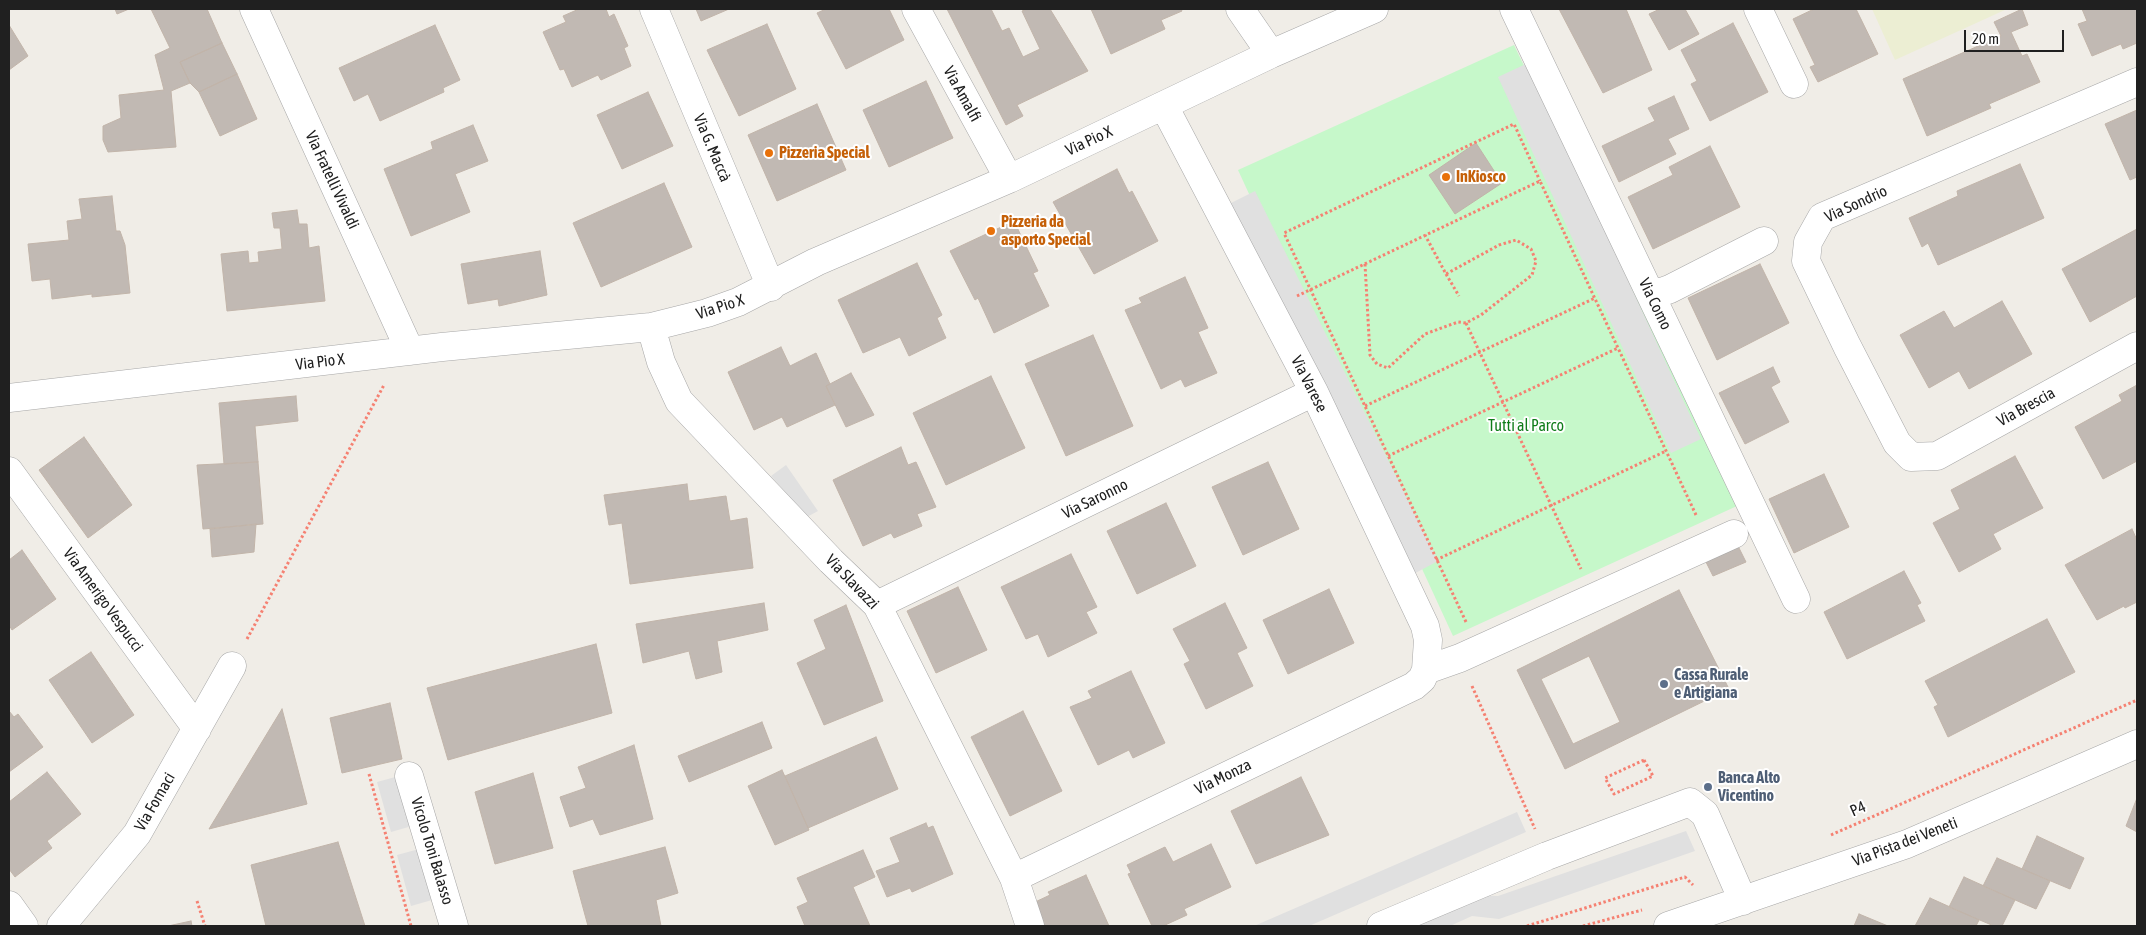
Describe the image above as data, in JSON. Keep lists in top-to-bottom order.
{
  "streets": {
    "street": [
      "Via Amalfi",
      "Via Pio X",
      "Via G. Maccà",
      "Via Fratelli Vivaldi",
      "Via Sondrio",
      "Via Como",
      "Via Varese",
      "Via Brescia",
      "Via Saronno",
      "Via Slavazzi",
      "Via Amerigo Vespucci",
      "Via Monza",
      "Via Fornaci",
      "Via Pista dei Veneti",
      "Vicolo Toni Balasso"
    ],
    "path": ["P4"]
  },
  "crossings": [
    ["Via Amalfi", "Via Pio X"],
    ["Via Pio X", "Via G. Maccà"],
    ["Via Pio X", "Via Fratelli Vivaldi"],
    ["Via Pio X", "Via Varese"],
    ["Via Pio X", "Via Slavazzi"],
    ["Via Sondrio", "Via Brescia"],
    ["Via Varese", "Via Saronno"],
    ["Via Varese", "Via Monza"],
    ["Via Saronno", "Via Slavazzi"],
    ["Via Slavazzi", "Via Monza"],
    ["Via Amerigo Vespucci", "Via Fornaci"]
  ],
  "parks": ["Tutti al Parco"],
  "places": [
    "Pizzeria Special",
    "InKiosco",
    "Pizzeria da asporto Special",
    "Cassa Rurale e Artigiana",
    "Banca Alto Vicentino"
  ],
  "scale_bar": "20 m"
}
